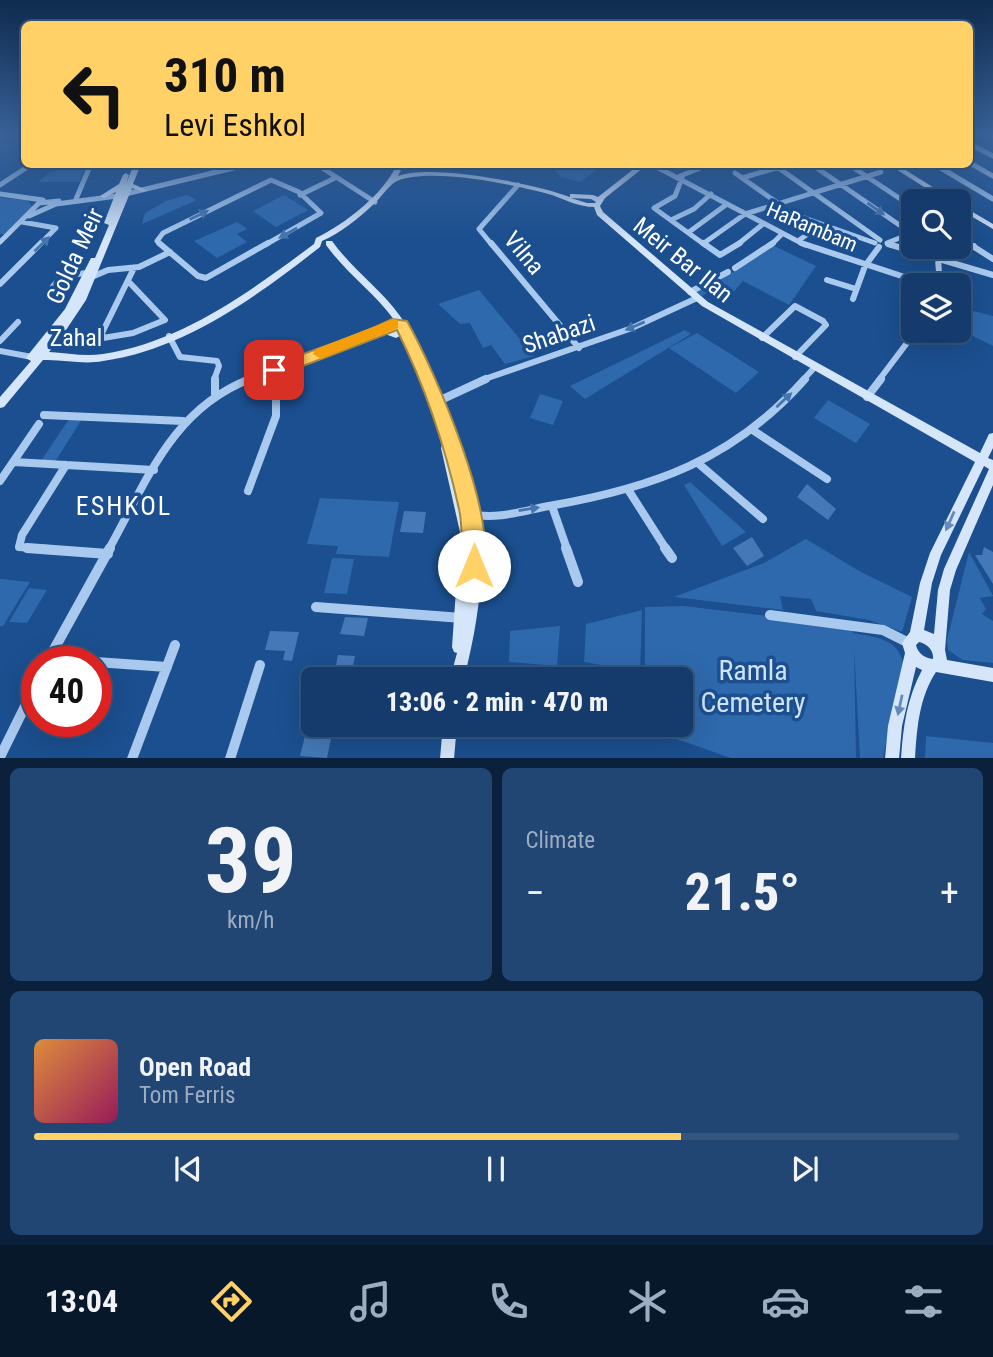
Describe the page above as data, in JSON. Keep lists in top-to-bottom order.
{
  "streets": {
    "street": [
      "HaRambam",
      "Vilna",
      "Golda Meir",
      "Meir Bar Ilan",
      "Shabazi",
      "Zahal"
    ]
  },
  "crossings": [
    ["Vilna", "Shabazi"],
    ["Golda Meir", "Zahal"],
    ["Meir Bar Ilan", "Shabazi"]
  ],
  "one_way": ["Shabazi"],
  "districts": ["ESHKOL"],
  "parks": ["Ramla Cemetery"],
  "page": {
    "turn": ["310 m", "Levi Eshkol"],
    "limit": "40",
    "trip": "13:06 · 2 min · 470 m",
    "tile": [
      ["39", "km/h"],
      "Climate"
    ],
    "heat": ["−", "21.5°", "+"],
    "song": ["Open Road", "Tom Ferris"],
    "tabs": "13:04"
  }
}
